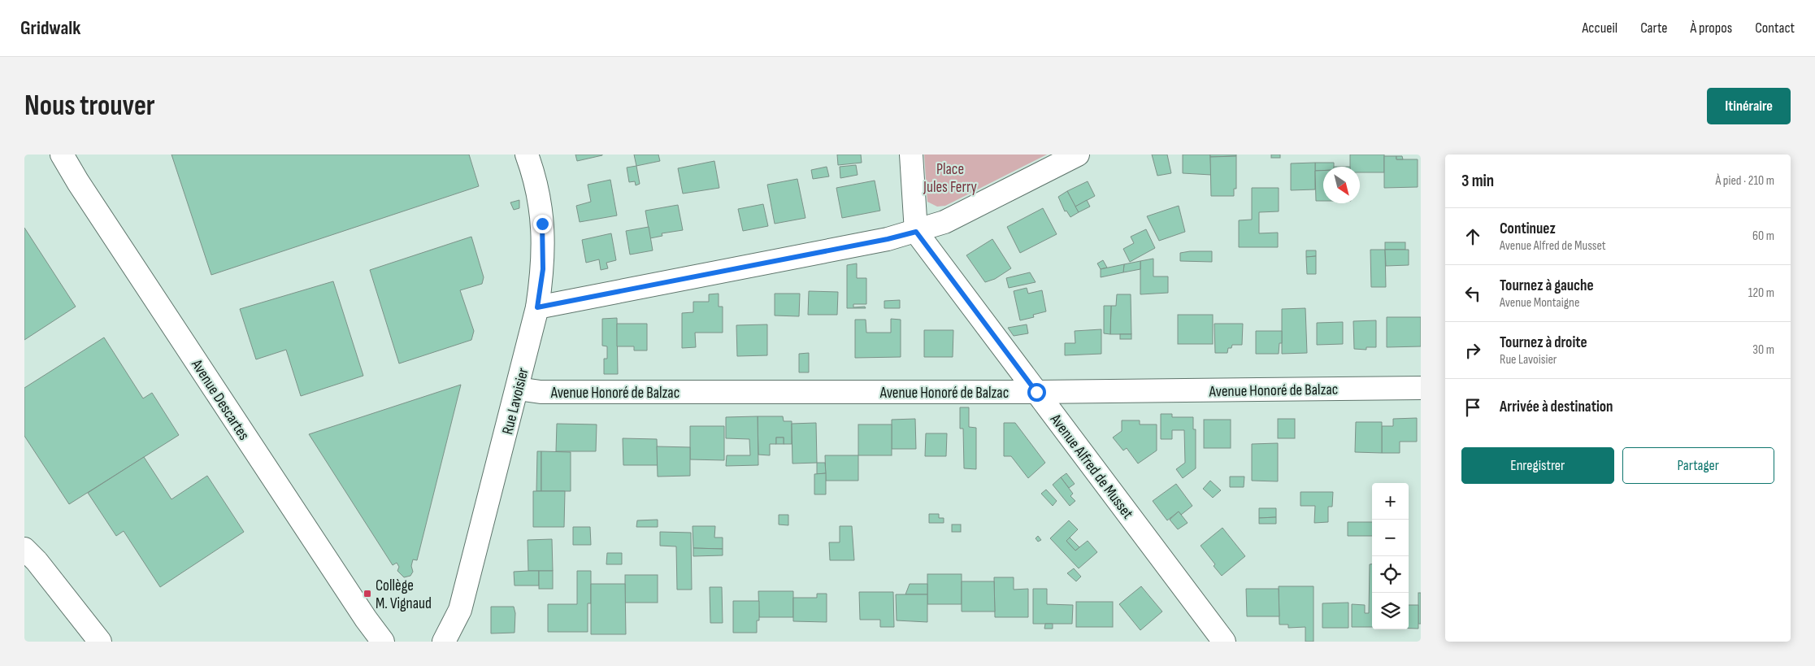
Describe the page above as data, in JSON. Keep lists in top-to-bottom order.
{
  "streets": {
    "street": [
      "Avenue Honoré de Balzac",
      "Avenue Descartes",
      "Rue Lavoisier",
      "Avenue Alfred de Musset"
    ]
  },
  "crossings": [
    ["Avenue Honoré de Balzac", "Rue Lavoisier"],
    ["Avenue Honoré de Balzac", "Avenue Alfred de Musset"]
  ],
  "parks": ["Place Jules Ferry"],
  "places": {
    "transit": ["Collège M. Vignaud"]
  },
  "north": "bottom right",
  "page": {
    "header": "Gridwalk",
    "nav": [
      "Accueil",
      "Carte",
      "À propos",
      "Contact"
    ],
    "buttons": [
      "Itinéraire",
      ["Enregistrer", "Partager"]
    ],
    "title": "Nous trouver",
    "heading": ["3 min", "À pied · 210 m"],
    "list": [
      ["Continuez", "Avenue Alfred de Musset", "60 m"],
      ["Tournez à gauche", "Avenue Montaigne", "120 m"],
      ["Tournez à droite", "Rue Lavoisier", "30 m"],
      "Arrivée à destination"
    ],
    "map_buttons": ["+", "−"]
  }
}
